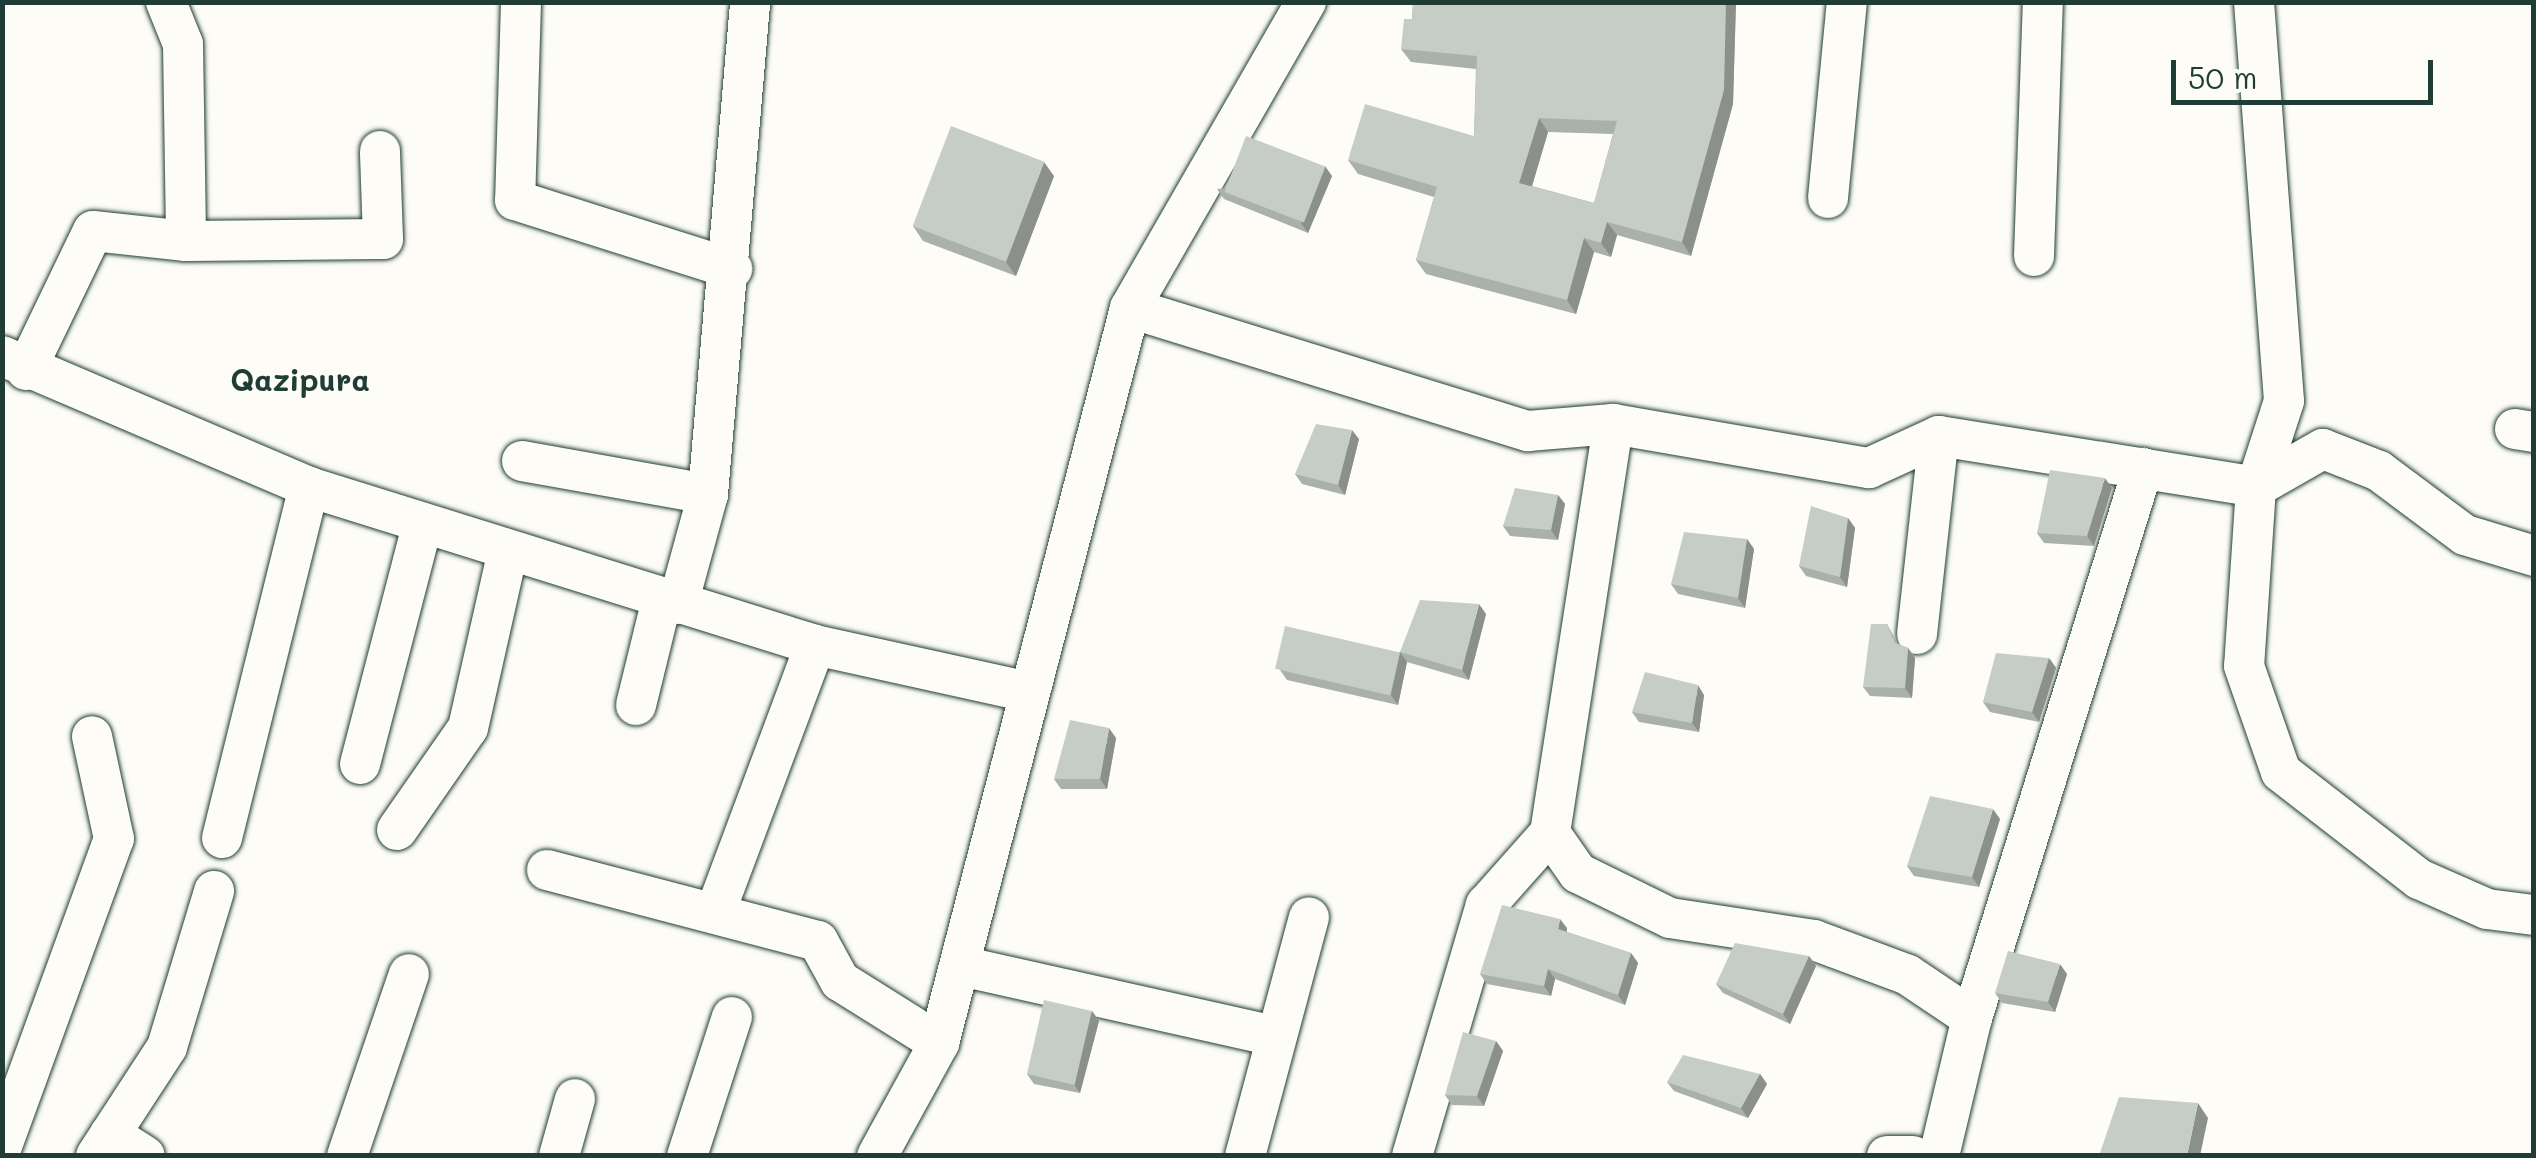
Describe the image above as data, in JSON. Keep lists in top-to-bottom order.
{
  "districts": ["Qazipura"],
  "scale_bar": "50 m"
}
